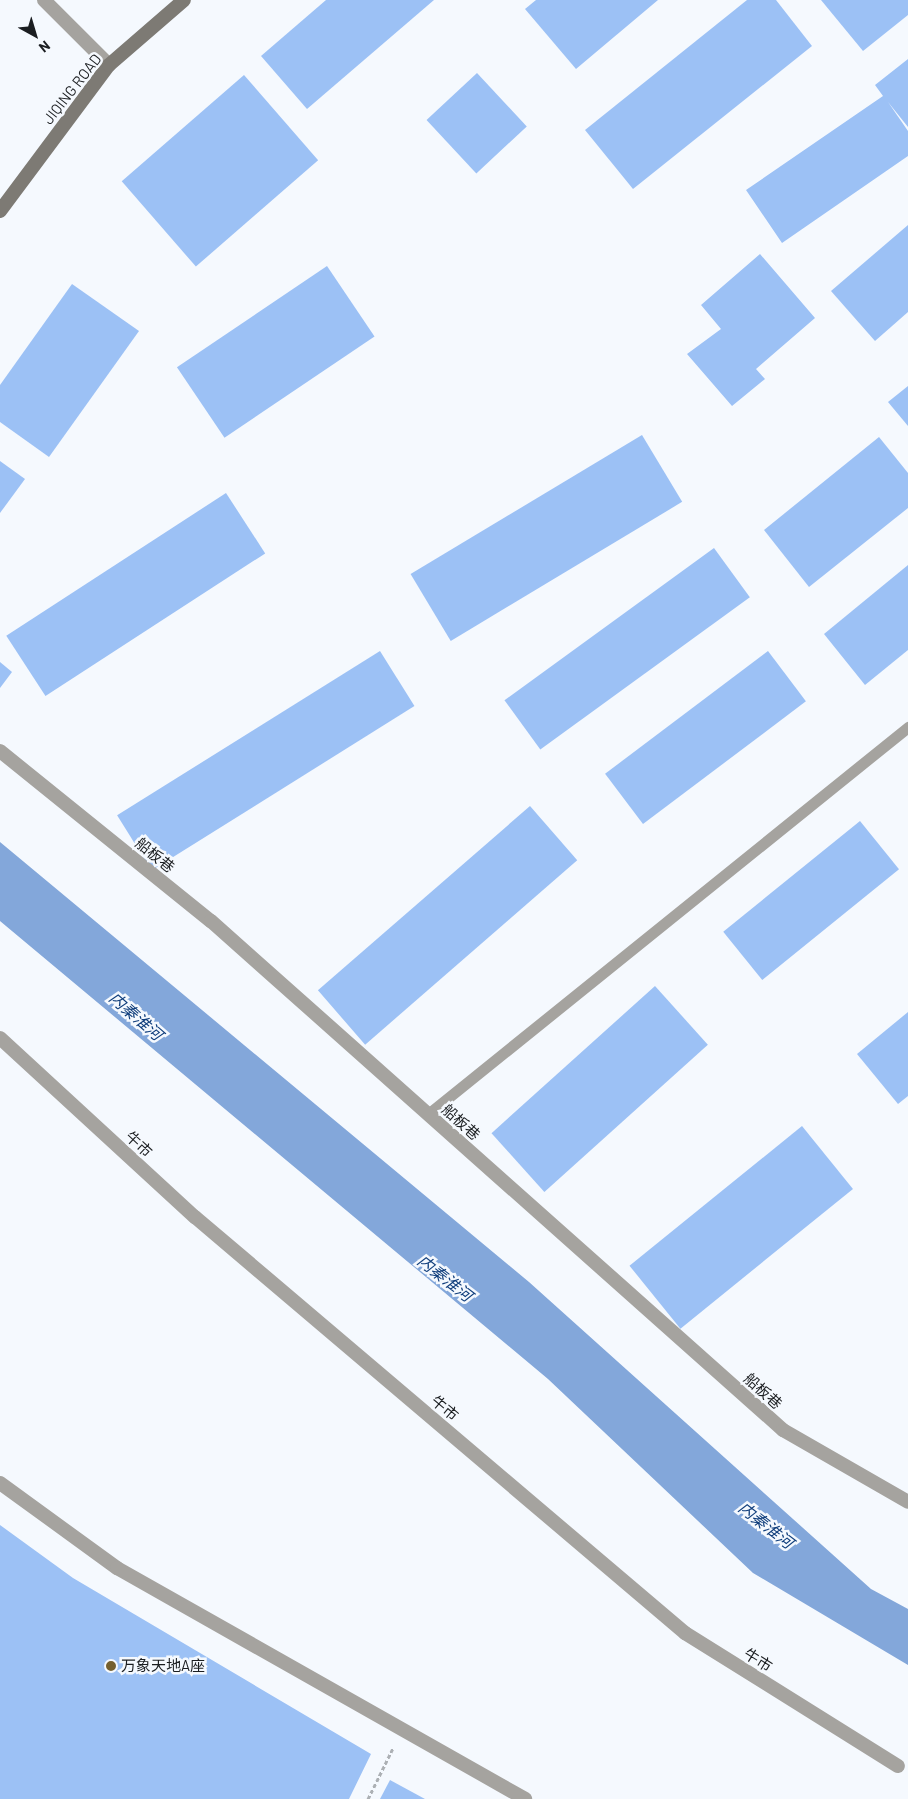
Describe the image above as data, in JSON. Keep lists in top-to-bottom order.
{
  "streets": {
    "main road": ["JIQING ROAD"],
    "street": ["船板巷", "牛市"]
  },
  "water": ["内秦淮河"],
  "places": ["万象天地A座"],
  "north": "bottom right"
}
